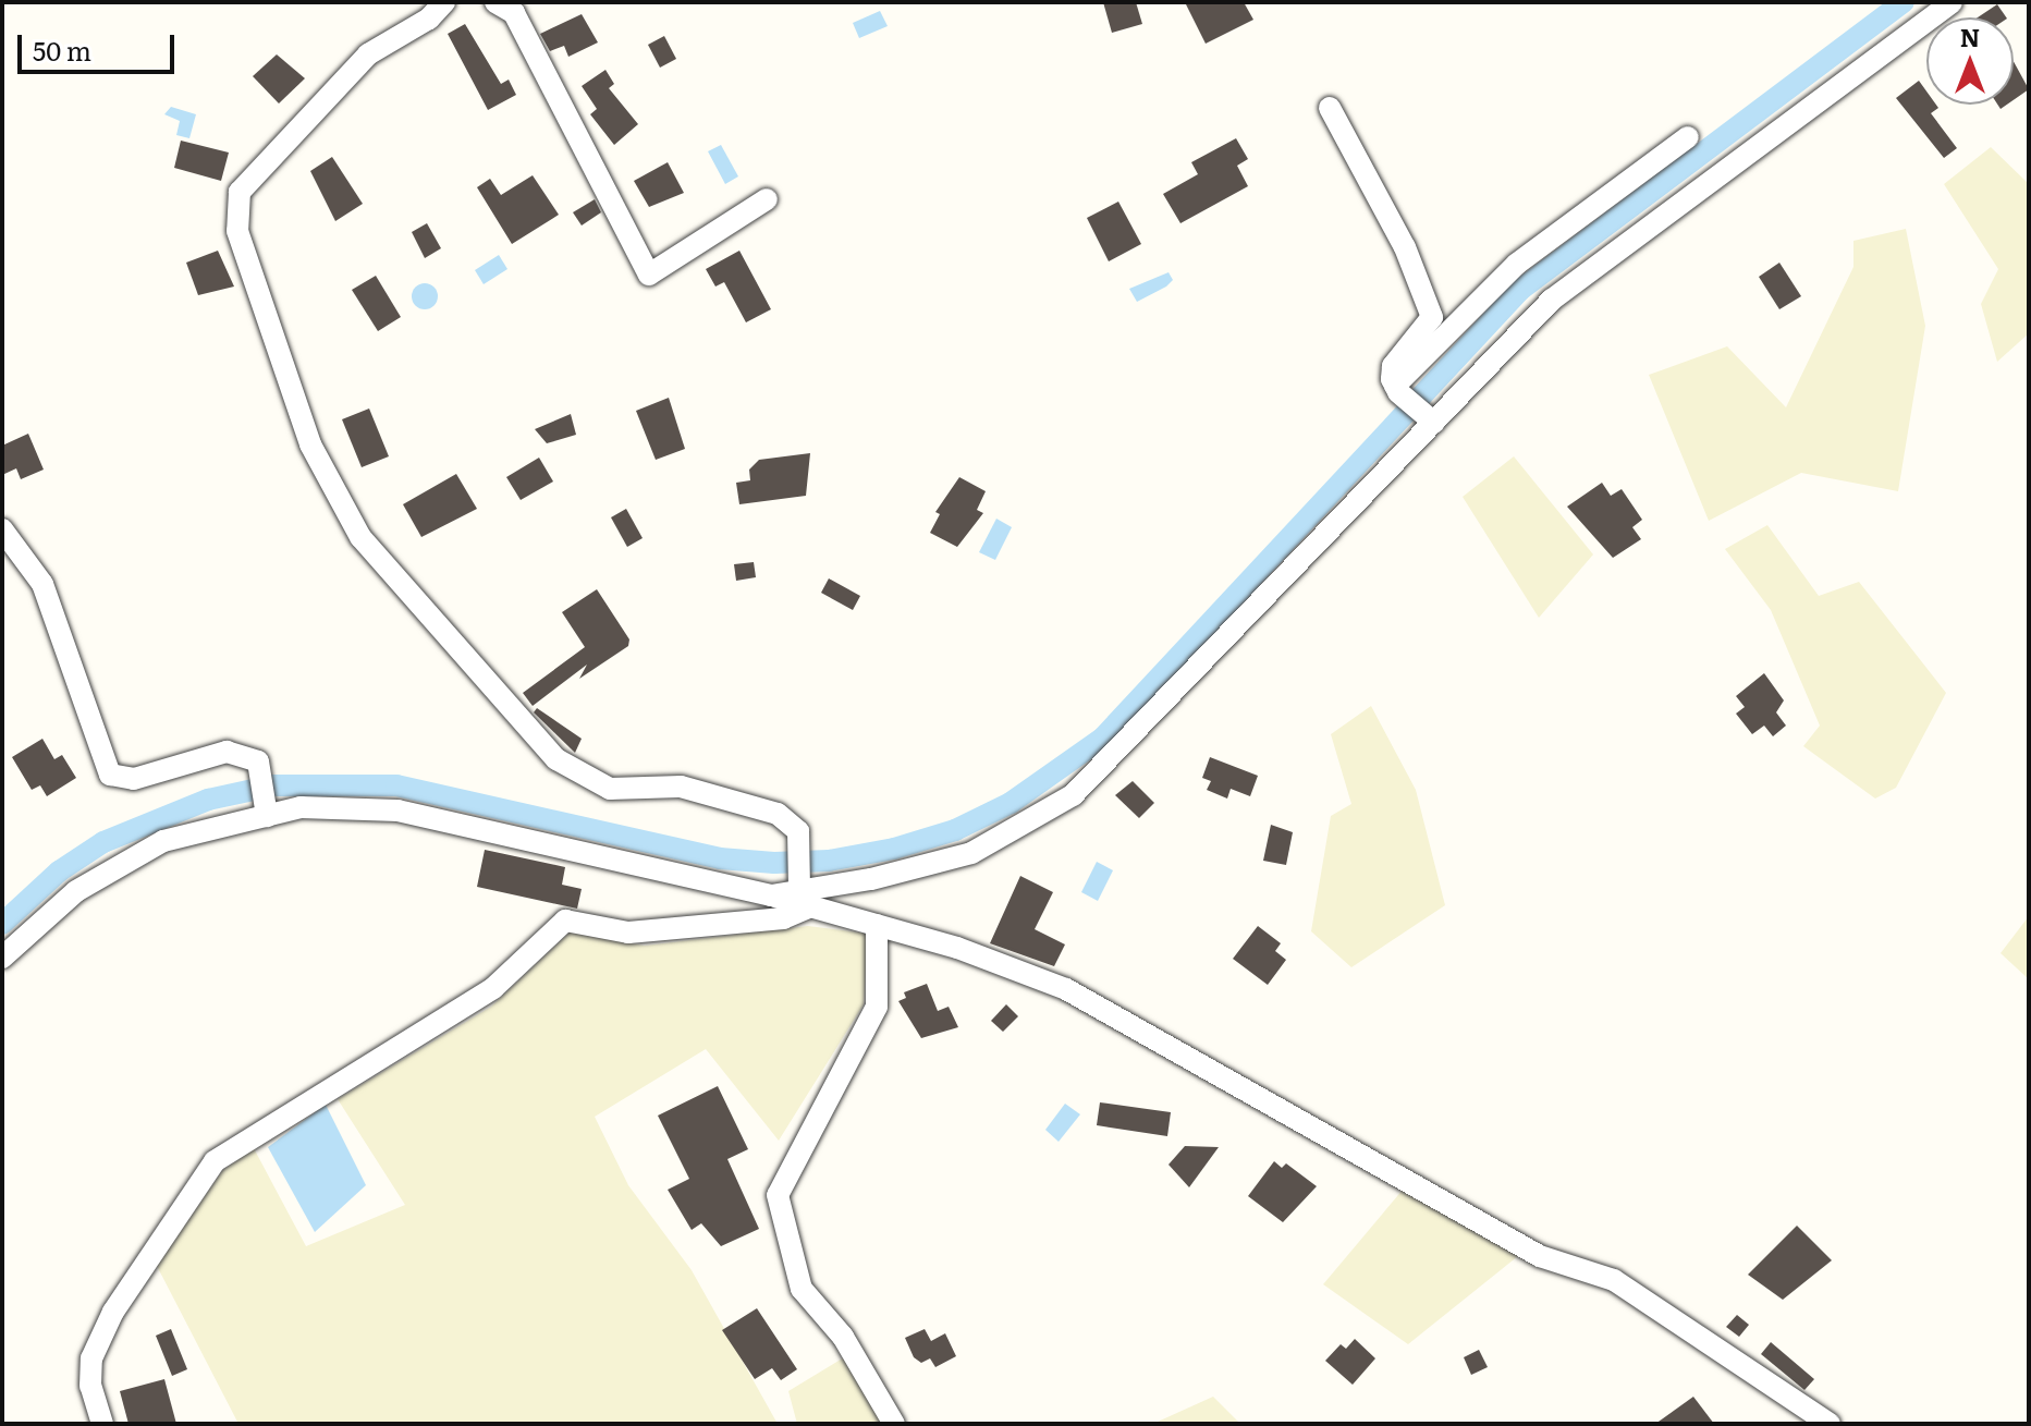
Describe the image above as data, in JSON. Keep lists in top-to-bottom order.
{
  "scale_bar": "50 m",
  "north": "top"
}
